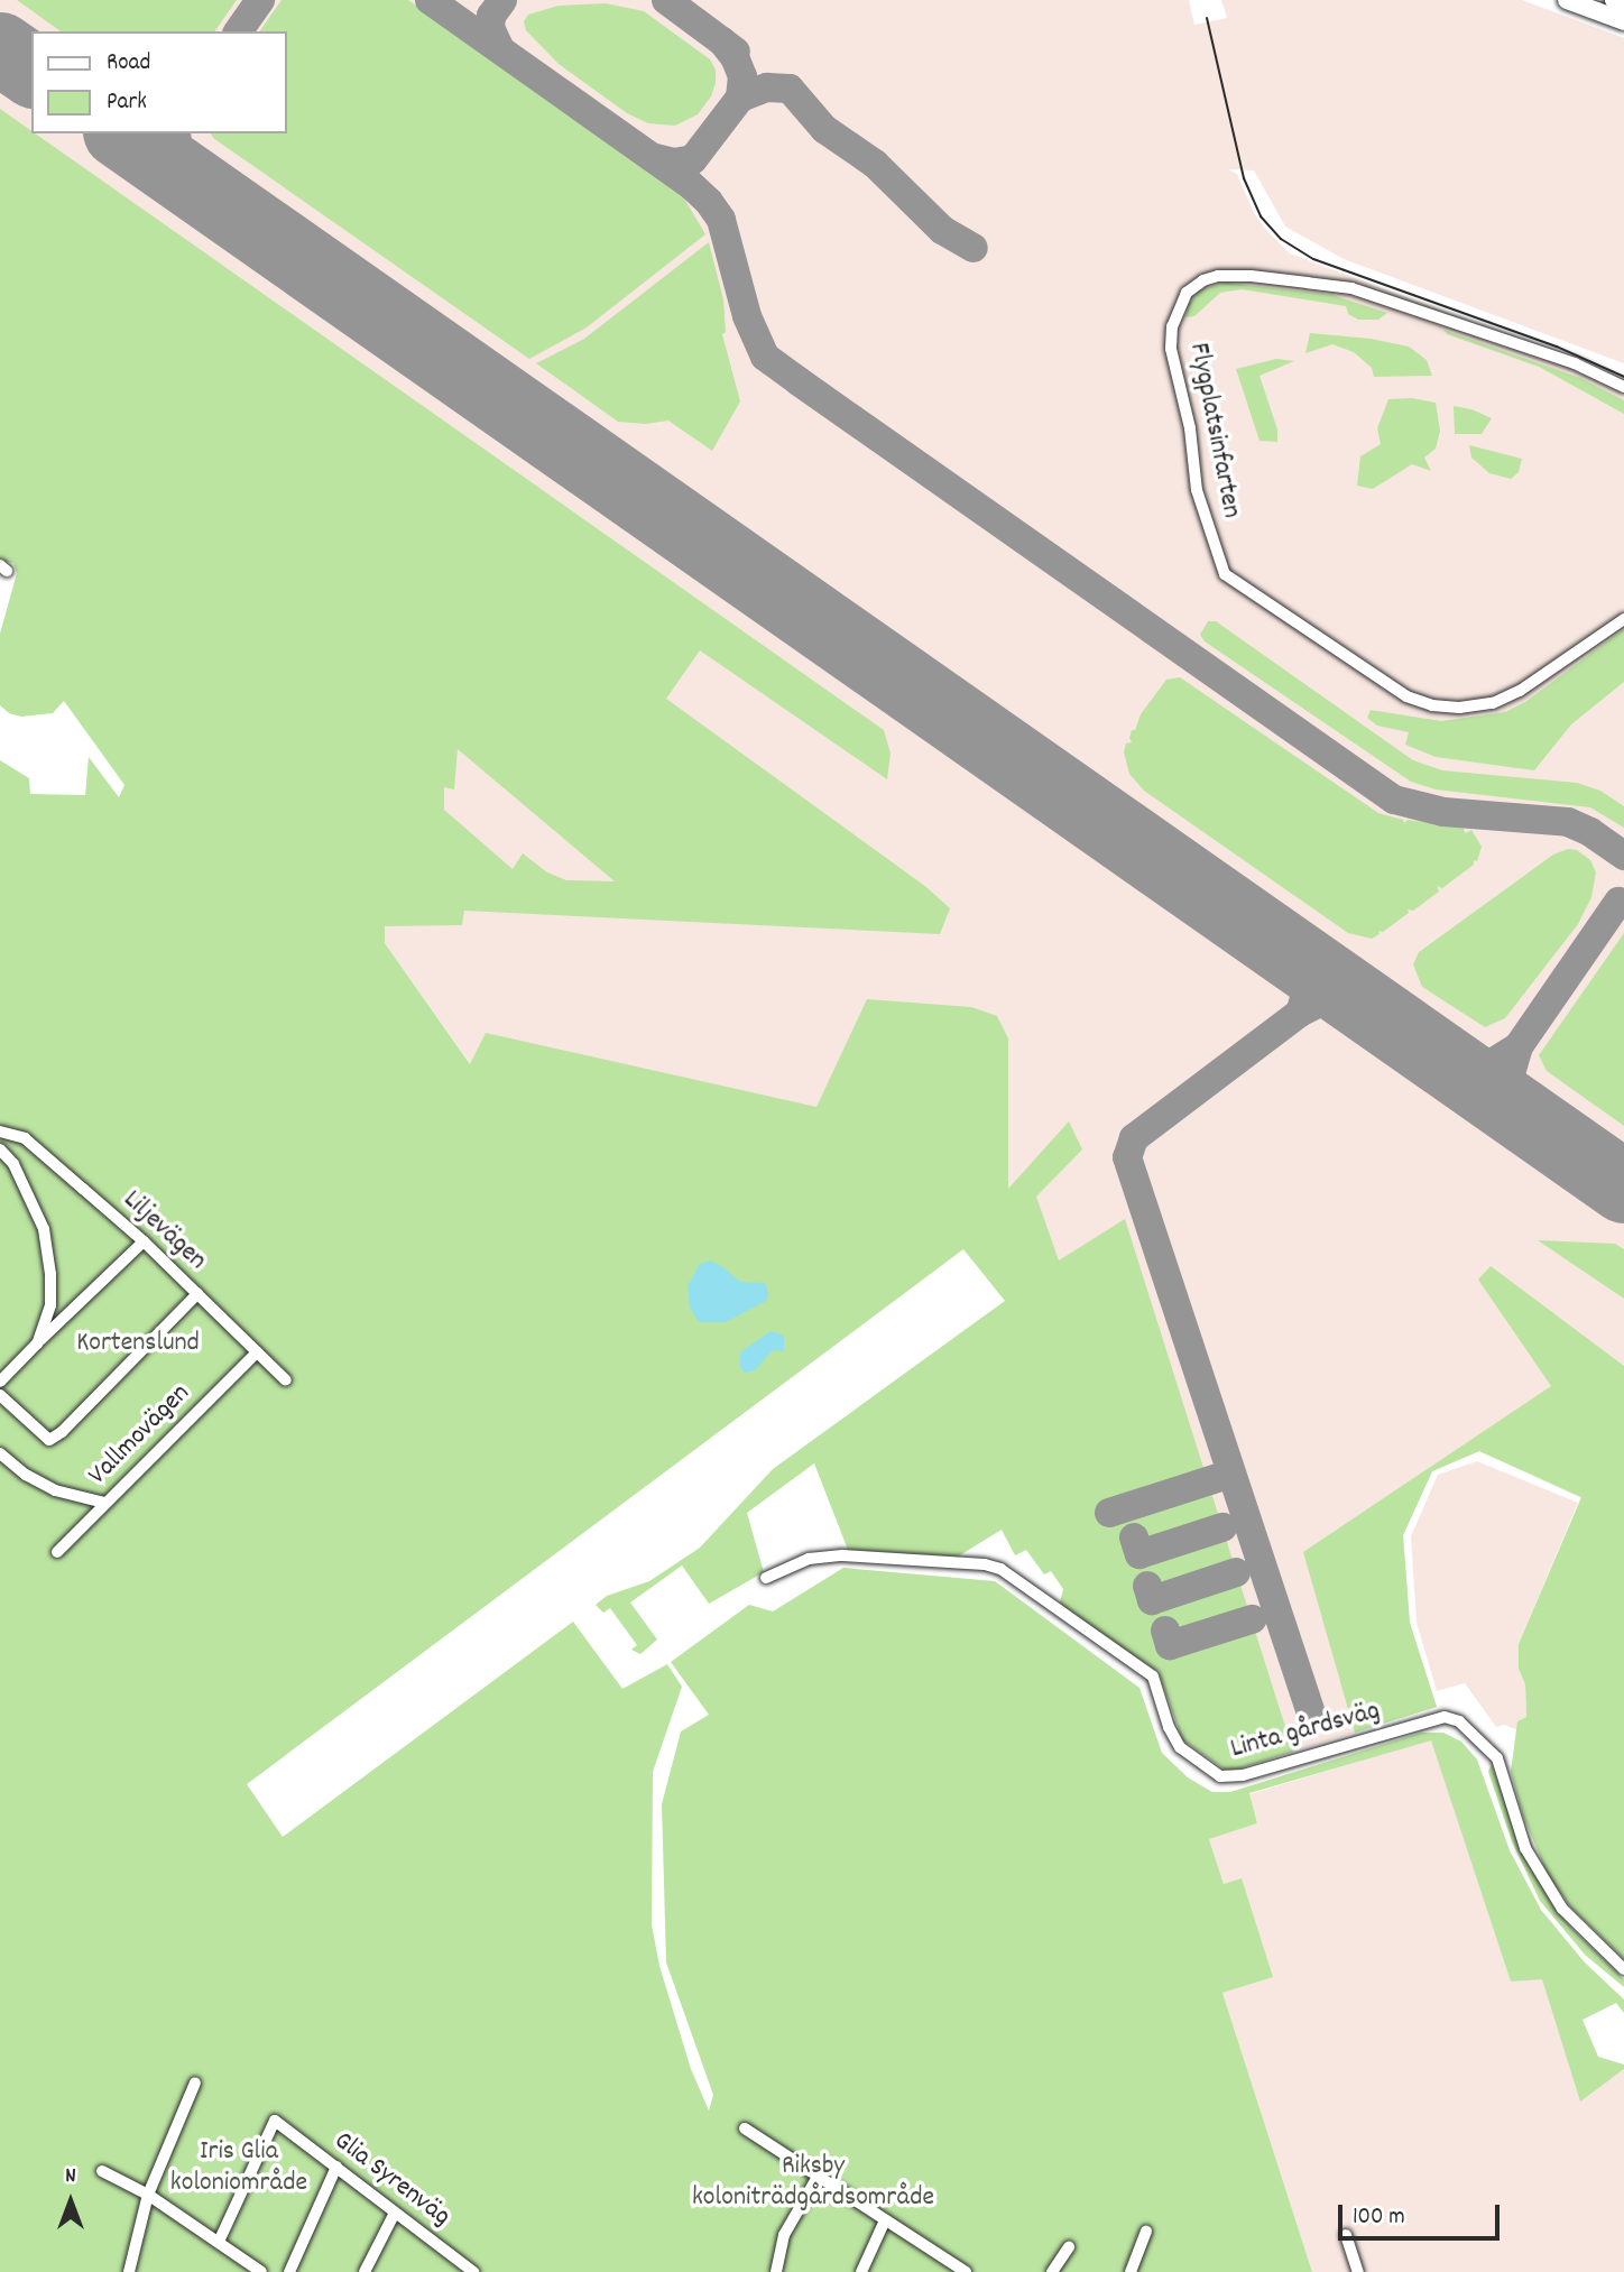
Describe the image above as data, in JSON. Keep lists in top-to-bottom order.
{
  "streets": {
    "street": [
      "Flygplatsinfarten",
      "Liljevägen",
      "Vallmovägen",
      "Linta gårdsväg",
      "Glia Syrenväg"
    ]
  },
  "crossings": [
    ["Liljevägen", "Vallmovägen"]
  ],
  "parks": ["Kortenslund", "Iris Glia koloniområde", "Riksby koloniträdgårdsområde"],
  "legend": ["Road", "Park"],
  "scale_bar": "100 m",
  "north": "top"
}
